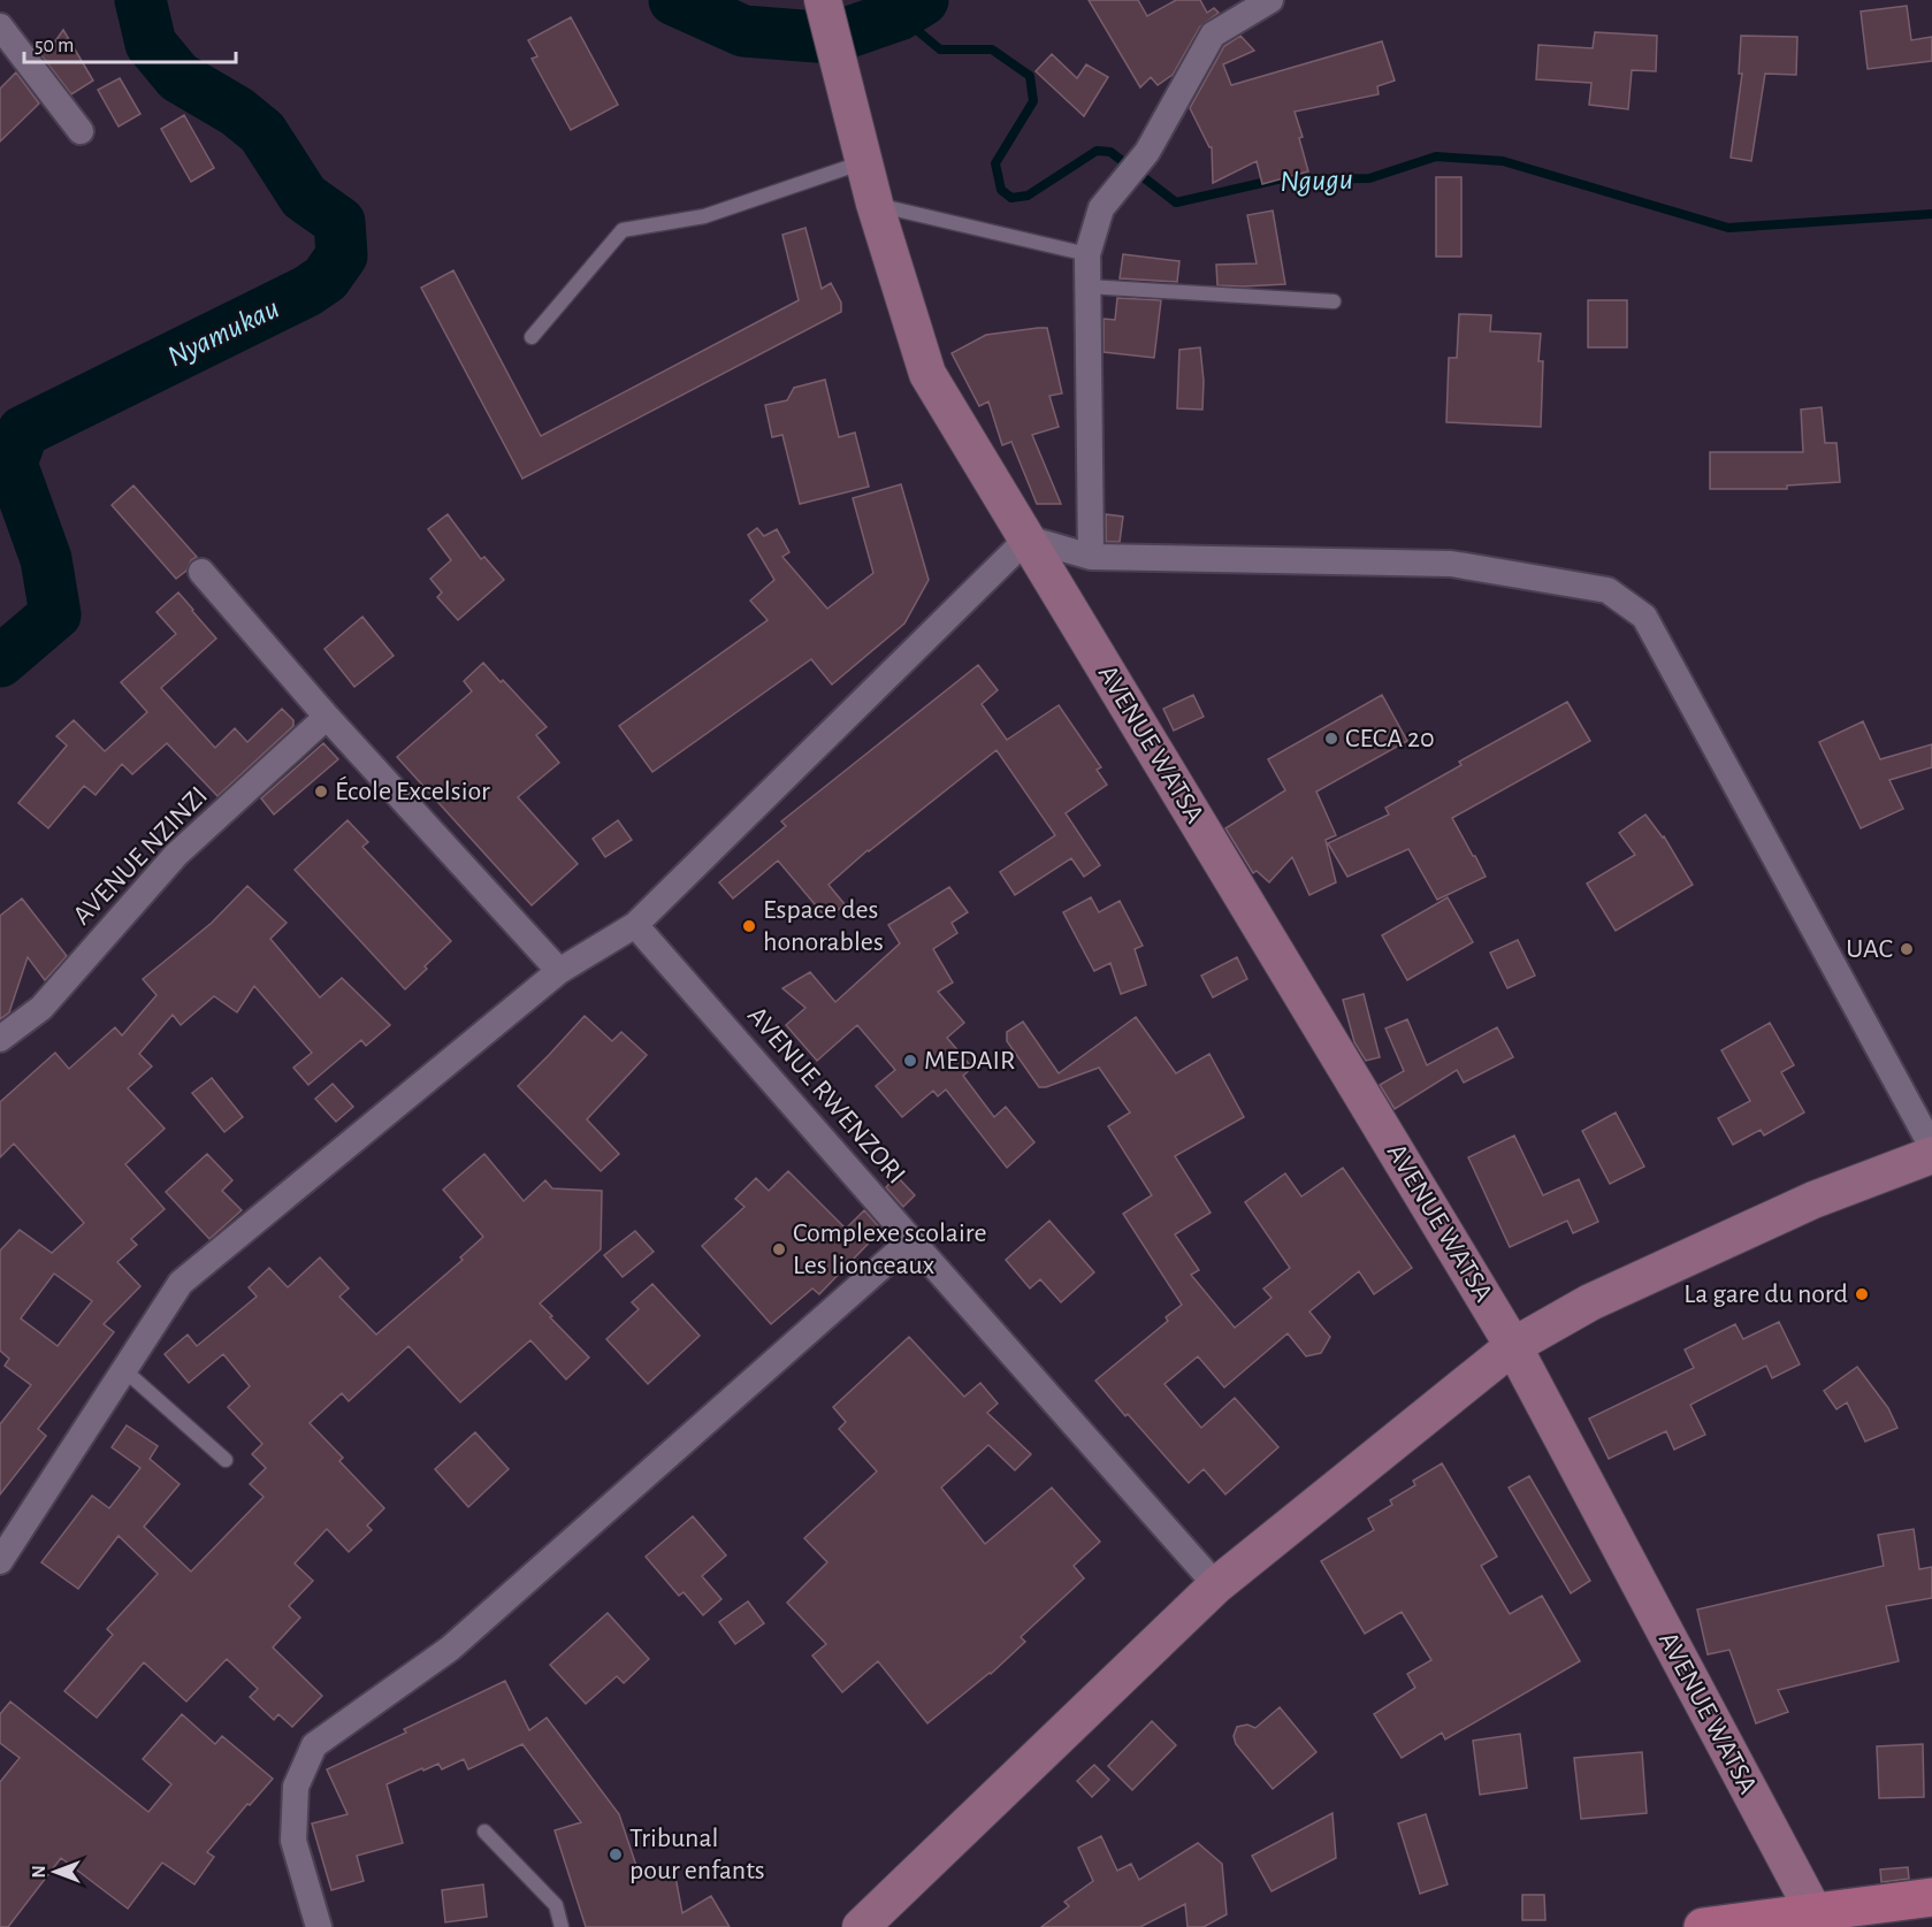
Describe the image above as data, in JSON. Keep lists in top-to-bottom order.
{
  "streets": {
    "street": ["AVENUE WATSA", "AVENUE NZINZI", "AVENUE RWENZORI"]
  },
  "water": ["Ngugu", "Nyamukau"],
  "places": [
    "CECA 20",
    "École Excelsior",
    "Espace des honorables",
    "UAC",
    "MEDAIR",
    "Complexe scolaire Les lionceaux",
    "La gare du nord",
    "Tribunal pour enfants"
  ],
  "scale_bar": "50 m",
  "north": "left"
}
